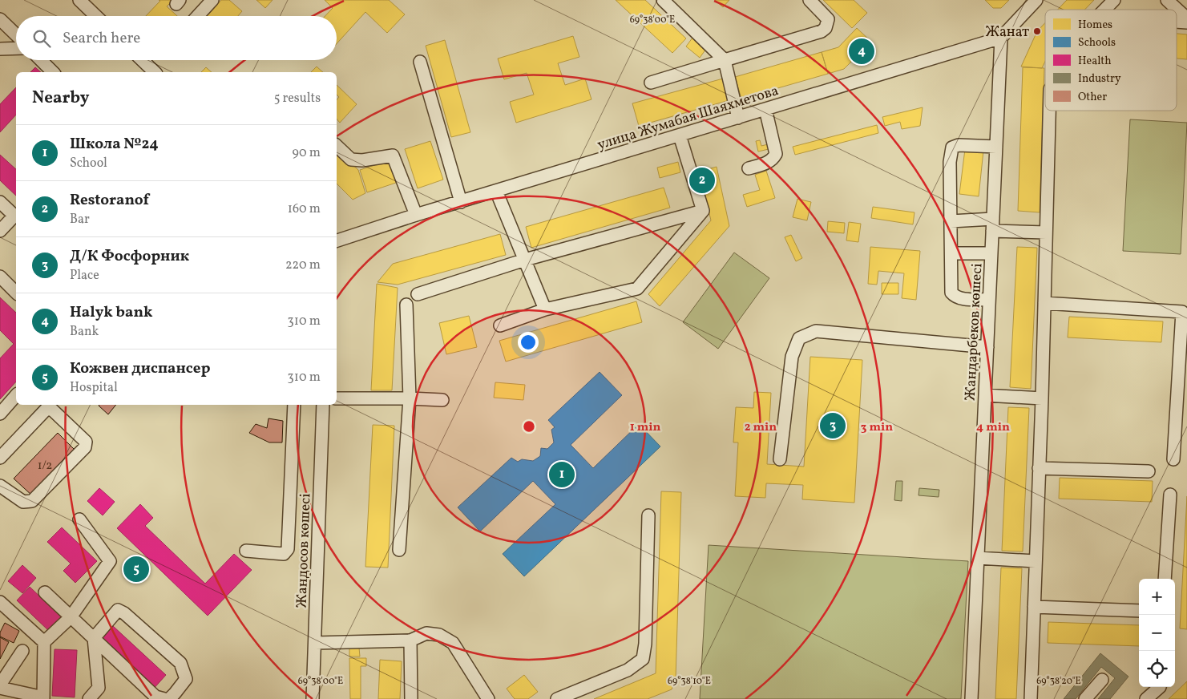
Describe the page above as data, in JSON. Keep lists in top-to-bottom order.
{
  "streets": {
    "street": ["улица Жумабая Шаяхметова", "Жандарбеков көшесі", "Жандосов көшесі"]
  },
  "crossings": [
    ["улица Жумабая Шаяхметова", "Жандарбеков көшесі"]
  ],
  "places": ["Жанат"],
  "house_numbers": ["1/2"],
  "legend": [
    "Homes",
    "Schools",
    "Health",
    "Industry",
    "Other"
  ],
  "page": {
    "search": "Search here",
    "pins": [
      "4",
      "2",
      "3",
      "1",
      "5"
    ],
    "heading": ["Nearby", "5 results"],
    "list": [
      {
        "mark": "1",
        "name": "Школа №24",
        "note": "School",
        "value": "90 m"
      },
      {
        "mark": "2",
        "name": "Restoranof",
        "note": "Bar",
        "value": "160 m"
      },
      {
        "mark": "3",
        "name": "Д/К Фосфорник",
        "note": "Place",
        "value": "220 m"
      },
      {
        "mark": "4",
        "name": "Halyk bank",
        "note": "Bank",
        "value": "310 m"
      },
      {
        "mark": "5",
        "name": "Кожвен диспансер",
        "note": "Hospital",
        "value": "310 m"
      }
    ],
    "map_buttons": ["+", "−"]
  },
  "coordinates": ["69°38'00\"E", "69°38'10\"E", "69°38'20\"E"],
  "rings": [
    "1 min",
    "2 min",
    "3 min",
    "4 min"
  ]
}
